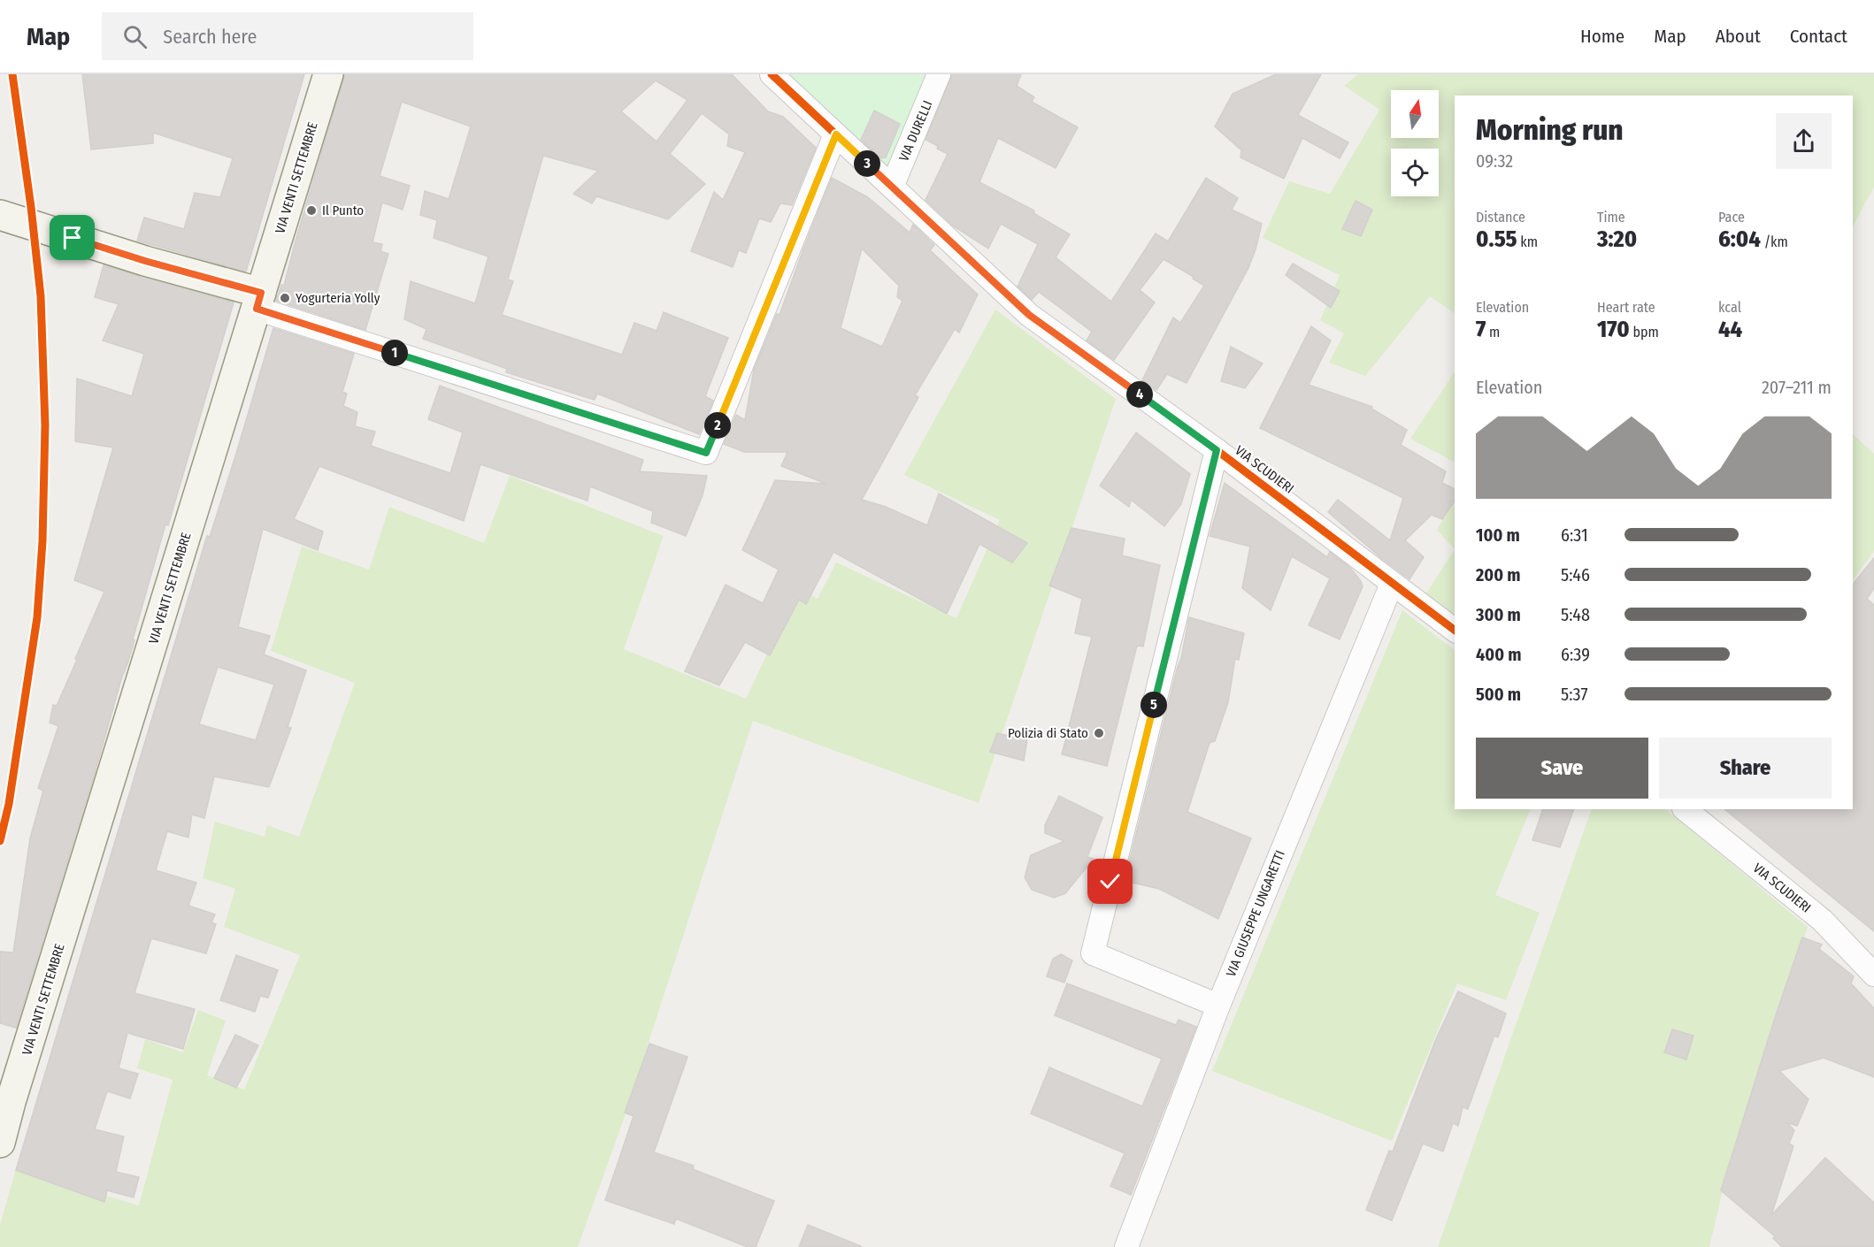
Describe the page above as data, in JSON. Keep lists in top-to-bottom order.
{
  "streets": {
    "main road": ["VIA VENTI SETTEMBRE"],
    "street": ["VIA DURELLI", "VIA SCUDIERI", "VIA GIUSEPPE UNGARETTI"]
  },
  "crossings": [
    ["VIA DURELLI", "VIA SCUDIERI"],
    ["VIA SCUDIERI", "VIA GIUSEPPE UNGARETTI"]
  ],
  "places": ["Il Punto", "Yogurteria Yolly", "Polizia di Stato"],
  "north": "top",
  "page": {
    "header": "Map",
    "search": "Search here",
    "nav": [
      "Home",
      "Map",
      "About",
      "Contact"
    ],
    "heading": ["Morning run", "09:32"],
    "pins": [
      "3",
      "1",
      "4",
      "2",
      "5"
    ],
    "stats": [
      ["Distance", "0.55 km"],
      ["Time", "3:20"],
      ["Pace", "6:04 /km"],
      ["Elevation", "7 m"],
      ["Heart rate", "170 bpm"],
      ["kcal", "44"]
    ],
    "chart": ["Elevation", "207–211 m"],
    "list": [
      {
        "name": "100 m",
        "note": "6:31"
      },
      {
        "name": "200 m",
        "note": "5:46"
      },
      {
        "name": "300 m",
        "note": "5:48"
      },
      {
        "name": "400 m",
        "note": "6:39"
      },
      {
        "name": "500 m",
        "note": "5:37"
      }
    ],
    "buttons": ["Save", "Share"]
  }
}
